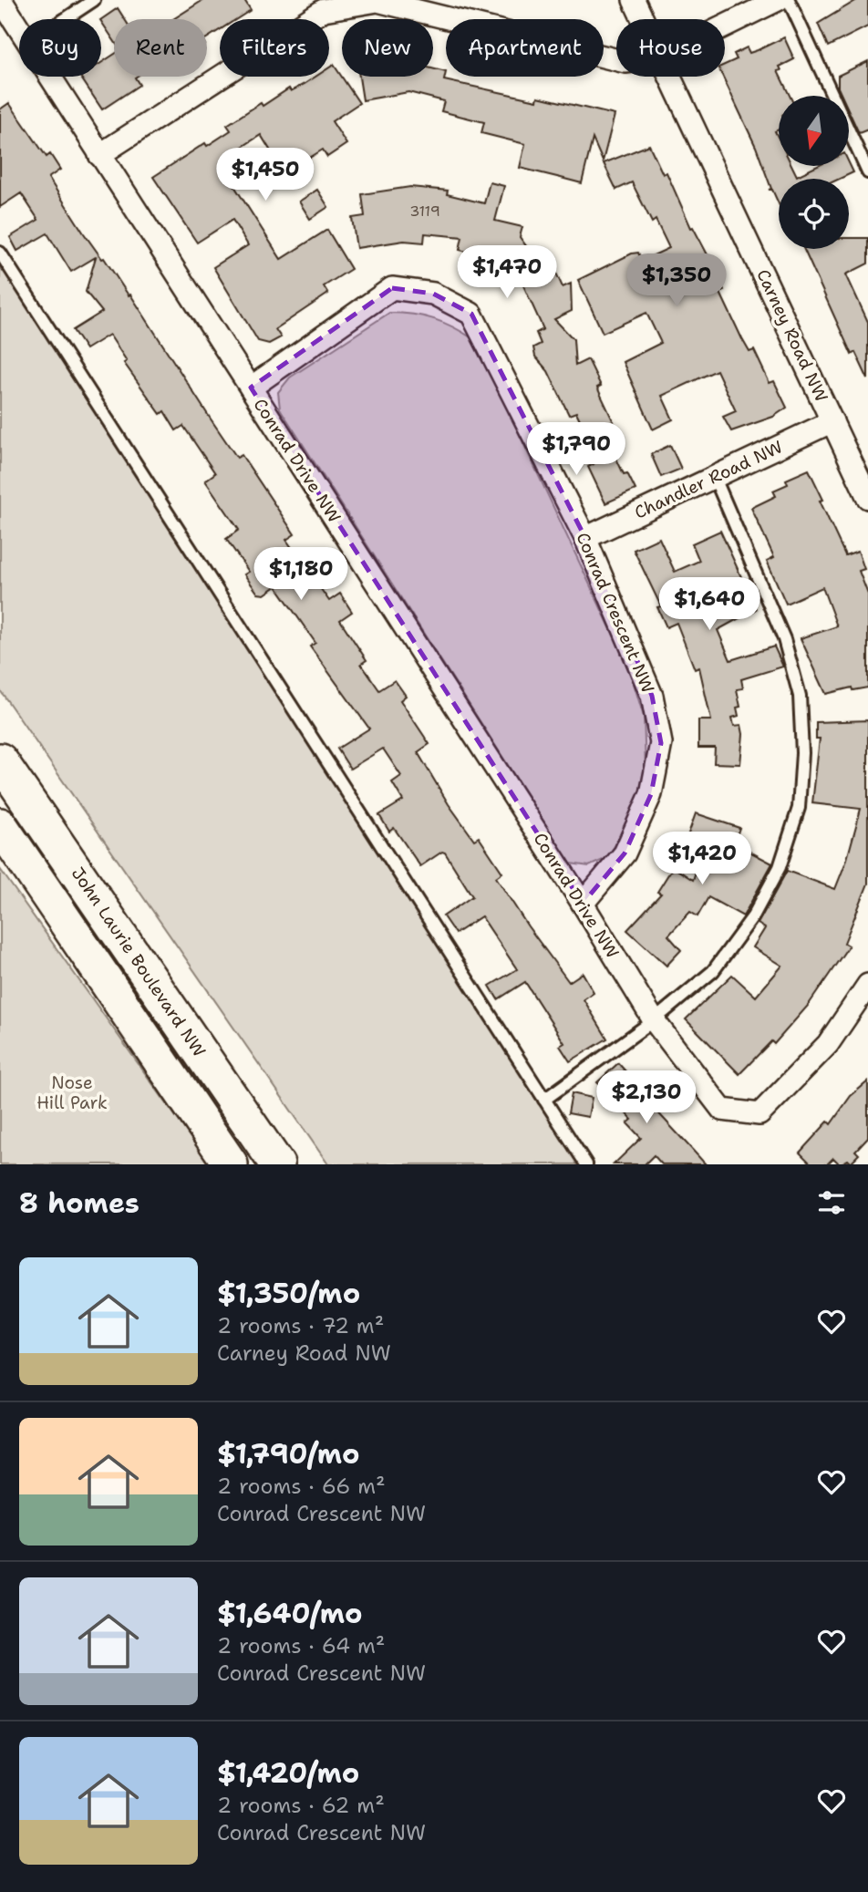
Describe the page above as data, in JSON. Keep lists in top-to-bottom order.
{
  "streets": {
    "main road": ["John Laurie Boulevard NW"],
    "street": [
      "Carney Road NW",
      "Conrad Drive NW",
      "Chandler Road NW",
      "Conrad Crescent NW"
    ]
  },
  "crossings": [
    ["Carney Road NW", "Chandler Road NW"],
    ["Conrad Drive NW", "Conrad Crescent NW"],
    ["Chandler Road NW", "Conrad Crescent NW"]
  ],
  "parks": ["Nose Hill Park"],
  "house_numbers": ["3119"],
  "north": "bottom",
  "page": {
    "chip": [
      "Buy",
      "Rent",
      "Filters",
      "New",
      "Apartment",
      "House"
    ],
    "price": [
      "$1,450",
      "$1,470",
      "$1,350",
      "$1,790",
      "$1,180",
      "$1,640",
      "$1,420",
      "$2,130"
    ],
    "heading": "8 homes",
    "list": [
      {
        "name": "$1,350/mo",
        "note": "2 rooms · 72 m² · Carney Road NW"
      },
      {
        "name": "$1,790/mo",
        "note": "2 rooms · 66 m² · Conrad Crescent NW"
      },
      {
        "name": "$1,640/mo",
        "note": "2 rooms · 64 m² · Conrad Crescent NW"
      },
      {
        "name": "$1,420/mo",
        "note": "2 rooms · 62 m² · Conrad Crescent NW"
      }
    ]
  }
}
